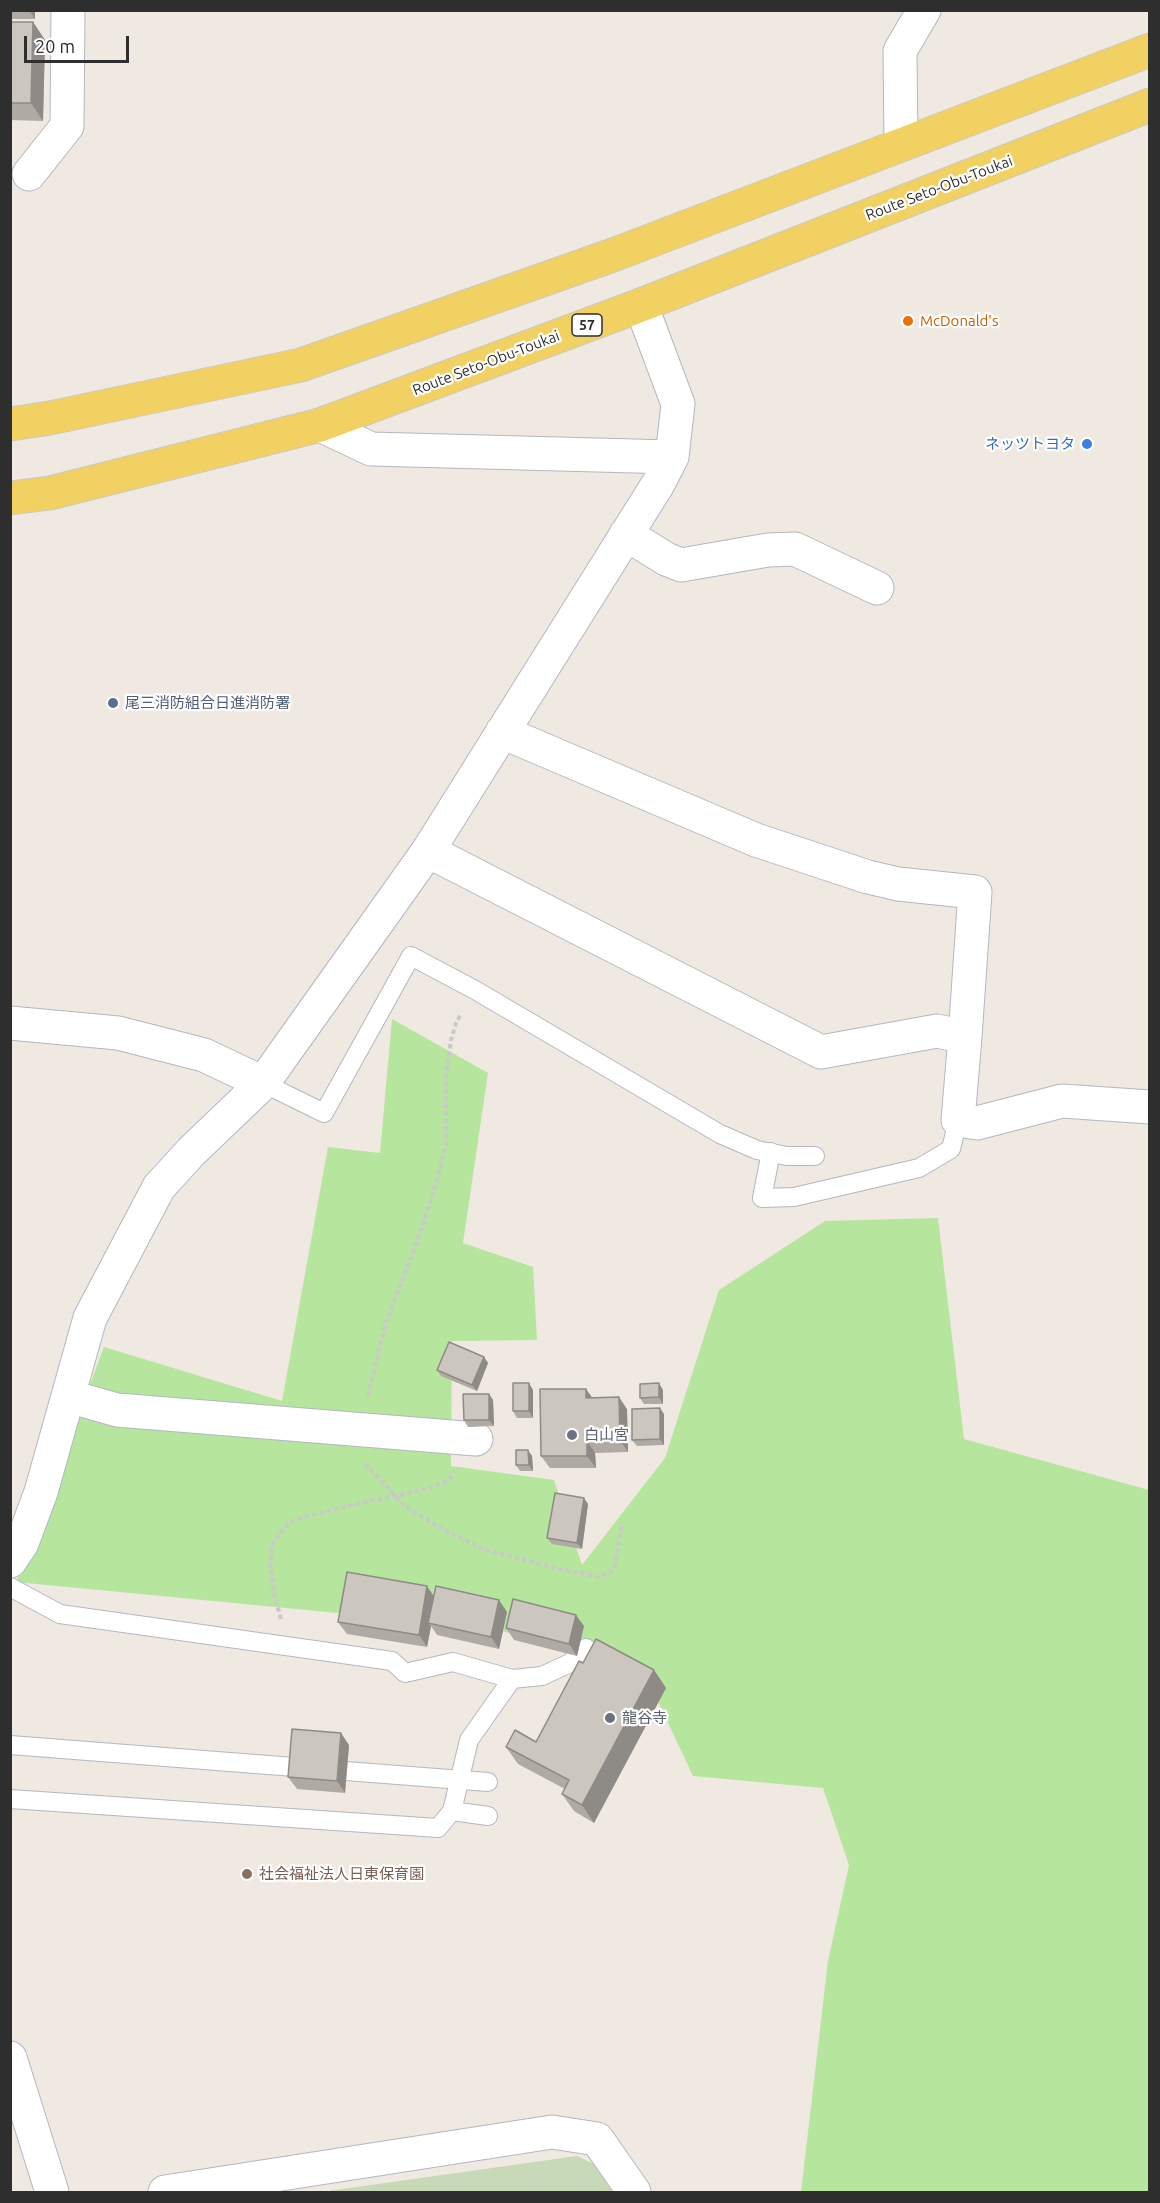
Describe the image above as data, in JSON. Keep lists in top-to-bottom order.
{
  "streets": {
    "main road": ["Route Seto-Obu-Toukai", "57"]
  },
  "places": [
    "McDonald's",
    "ネッツトヨタ",
    "尾三消防組合日進消防署",
    "白山宮",
    "龍谷寺",
    "社会福祉法人日東保育園"
  ],
  "scale_bar": "20 m"
}
